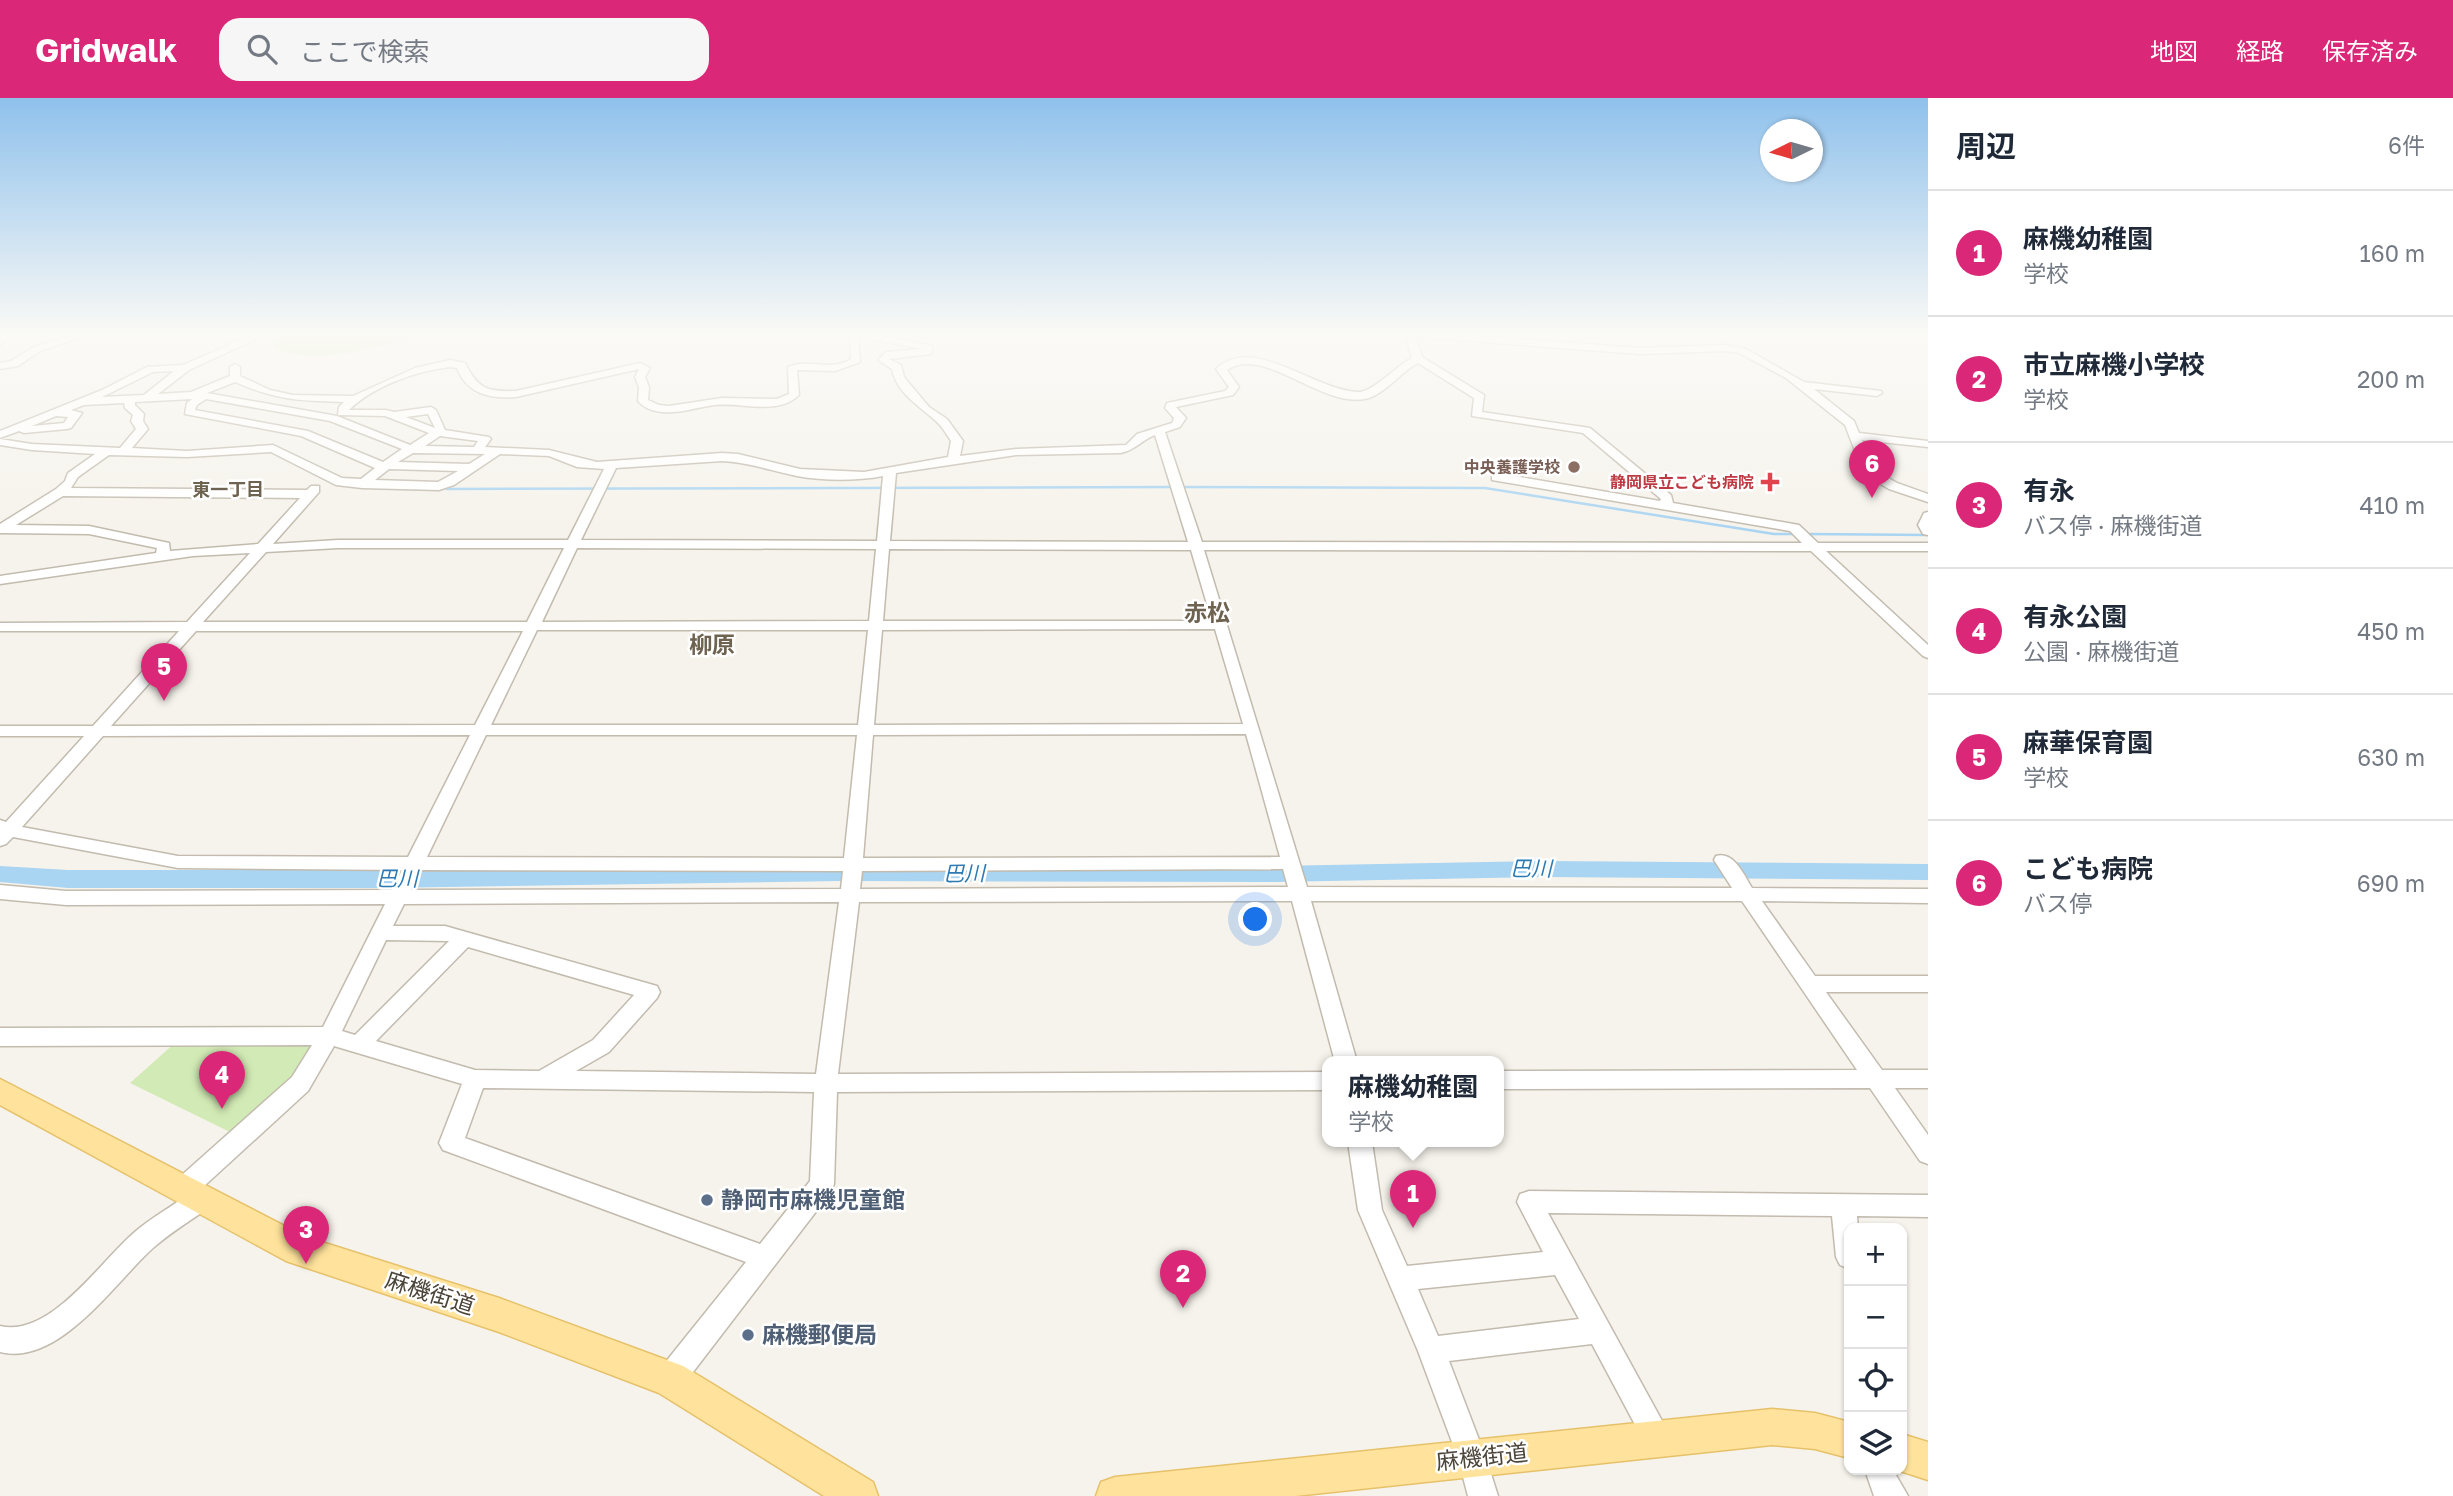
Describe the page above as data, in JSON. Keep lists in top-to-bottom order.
{
  "streets": {
    "main road": ["麻機街道"]
  },
  "districts": ["東一丁目", "赤松", "柳原"],
  "water": ["巴川"],
  "places": {
    "other": ["中央養護学校", "静岡市麻機児童館", "麻機郵便局"],
    "health": ["静岡県立こども病院"]
  },
  "north": "left",
  "page": {
    "header": "Gridwalk",
    "search": "ここで検索",
    "nav": ["地図", "経路", "保存済み"],
    "heading": ["周辺", "6件"],
    "list": [
      {
        "mark": "1",
        "name": "麻機幼稚園",
        "note": "学校",
        "value": "160 m"
      },
      {
        "mark": "2",
        "name": "市立麻機小学校",
        "note": "学校",
        "value": "200 m"
      },
      {
        "mark": "3",
        "name": "有永",
        "note": "バス停 · 麻機街道",
        "value": "410 m"
      },
      {
        "mark": "4",
        "name": "有永公園",
        "note": "公園 · 麻機街道",
        "value": "450 m"
      },
      {
        "mark": "5",
        "name": "麻華保育園",
        "note": "学校",
        "value": "630 m"
      },
      {
        "mark": "6",
        "name": "こども病院",
        "note": "バス停",
        "value": "690 m"
      }
    ],
    "pins": [
      "6",
      "5",
      "4",
      "1",
      "3",
      "2"
    ],
    "popup": ["麻機幼稚園", "学校"],
    "map_buttons": ["+", "−"]
  }
}
